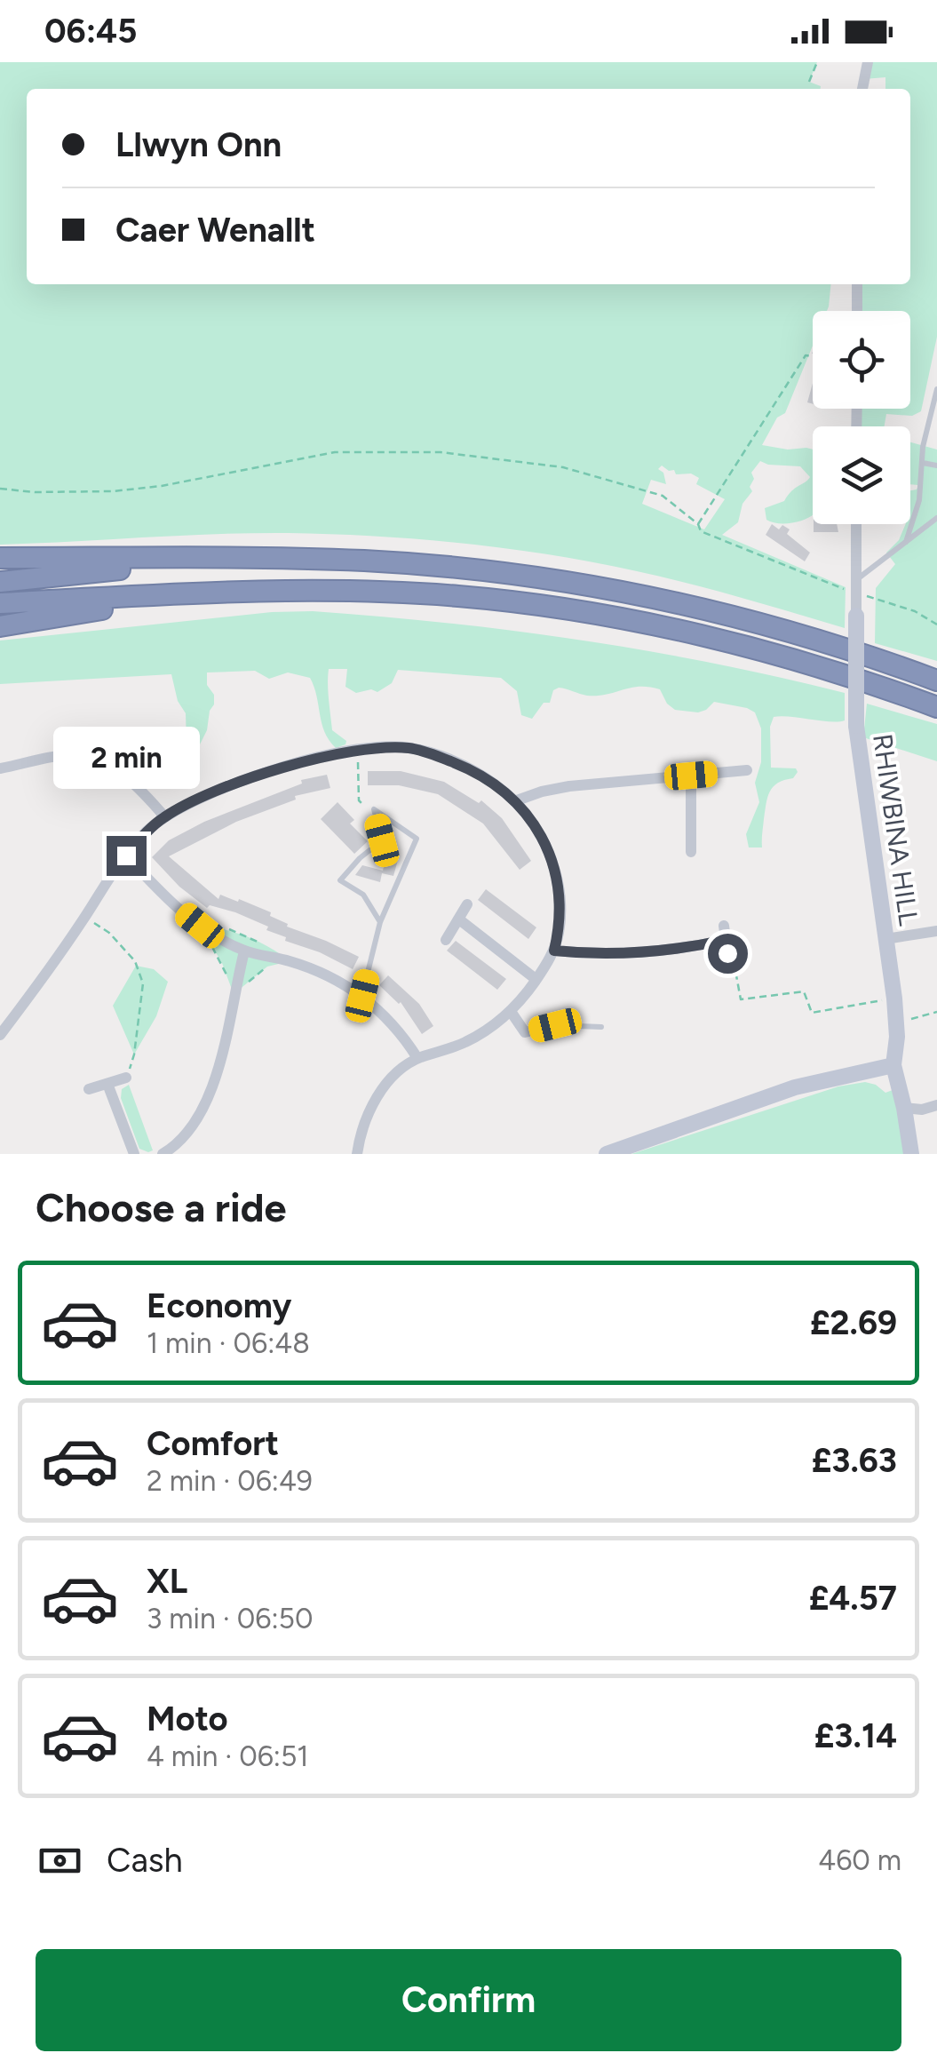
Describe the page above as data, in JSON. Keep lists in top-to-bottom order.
{
  "streets": {
    "street": ["RHIWBINA HILL"]
  },
  "page": {
    "status": "06:45",
    "banner": ["Llwyn Onn", "Caer Wenallt"],
    "bubble": "2 min",
    "heading": "Choose a ride",
    "list": [
      {
        "name": "Economy",
        "note": "1 min · 06:48",
        "value": "£2.69"
      },
      {
        "name": "Comfort",
        "note": "2 min · 06:49",
        "value": "£3.63"
      },
      {
        "name": "XL",
        "note": "3 min · 06:50",
        "value": "£4.57"
      },
      {
        "name": "Moto",
        "note": "4 min · 06:51",
        "value": "£3.14"
      }
    ],
    "pay": ["Cash", "460 m"],
    "buttons": "Confirm"
  }
}
